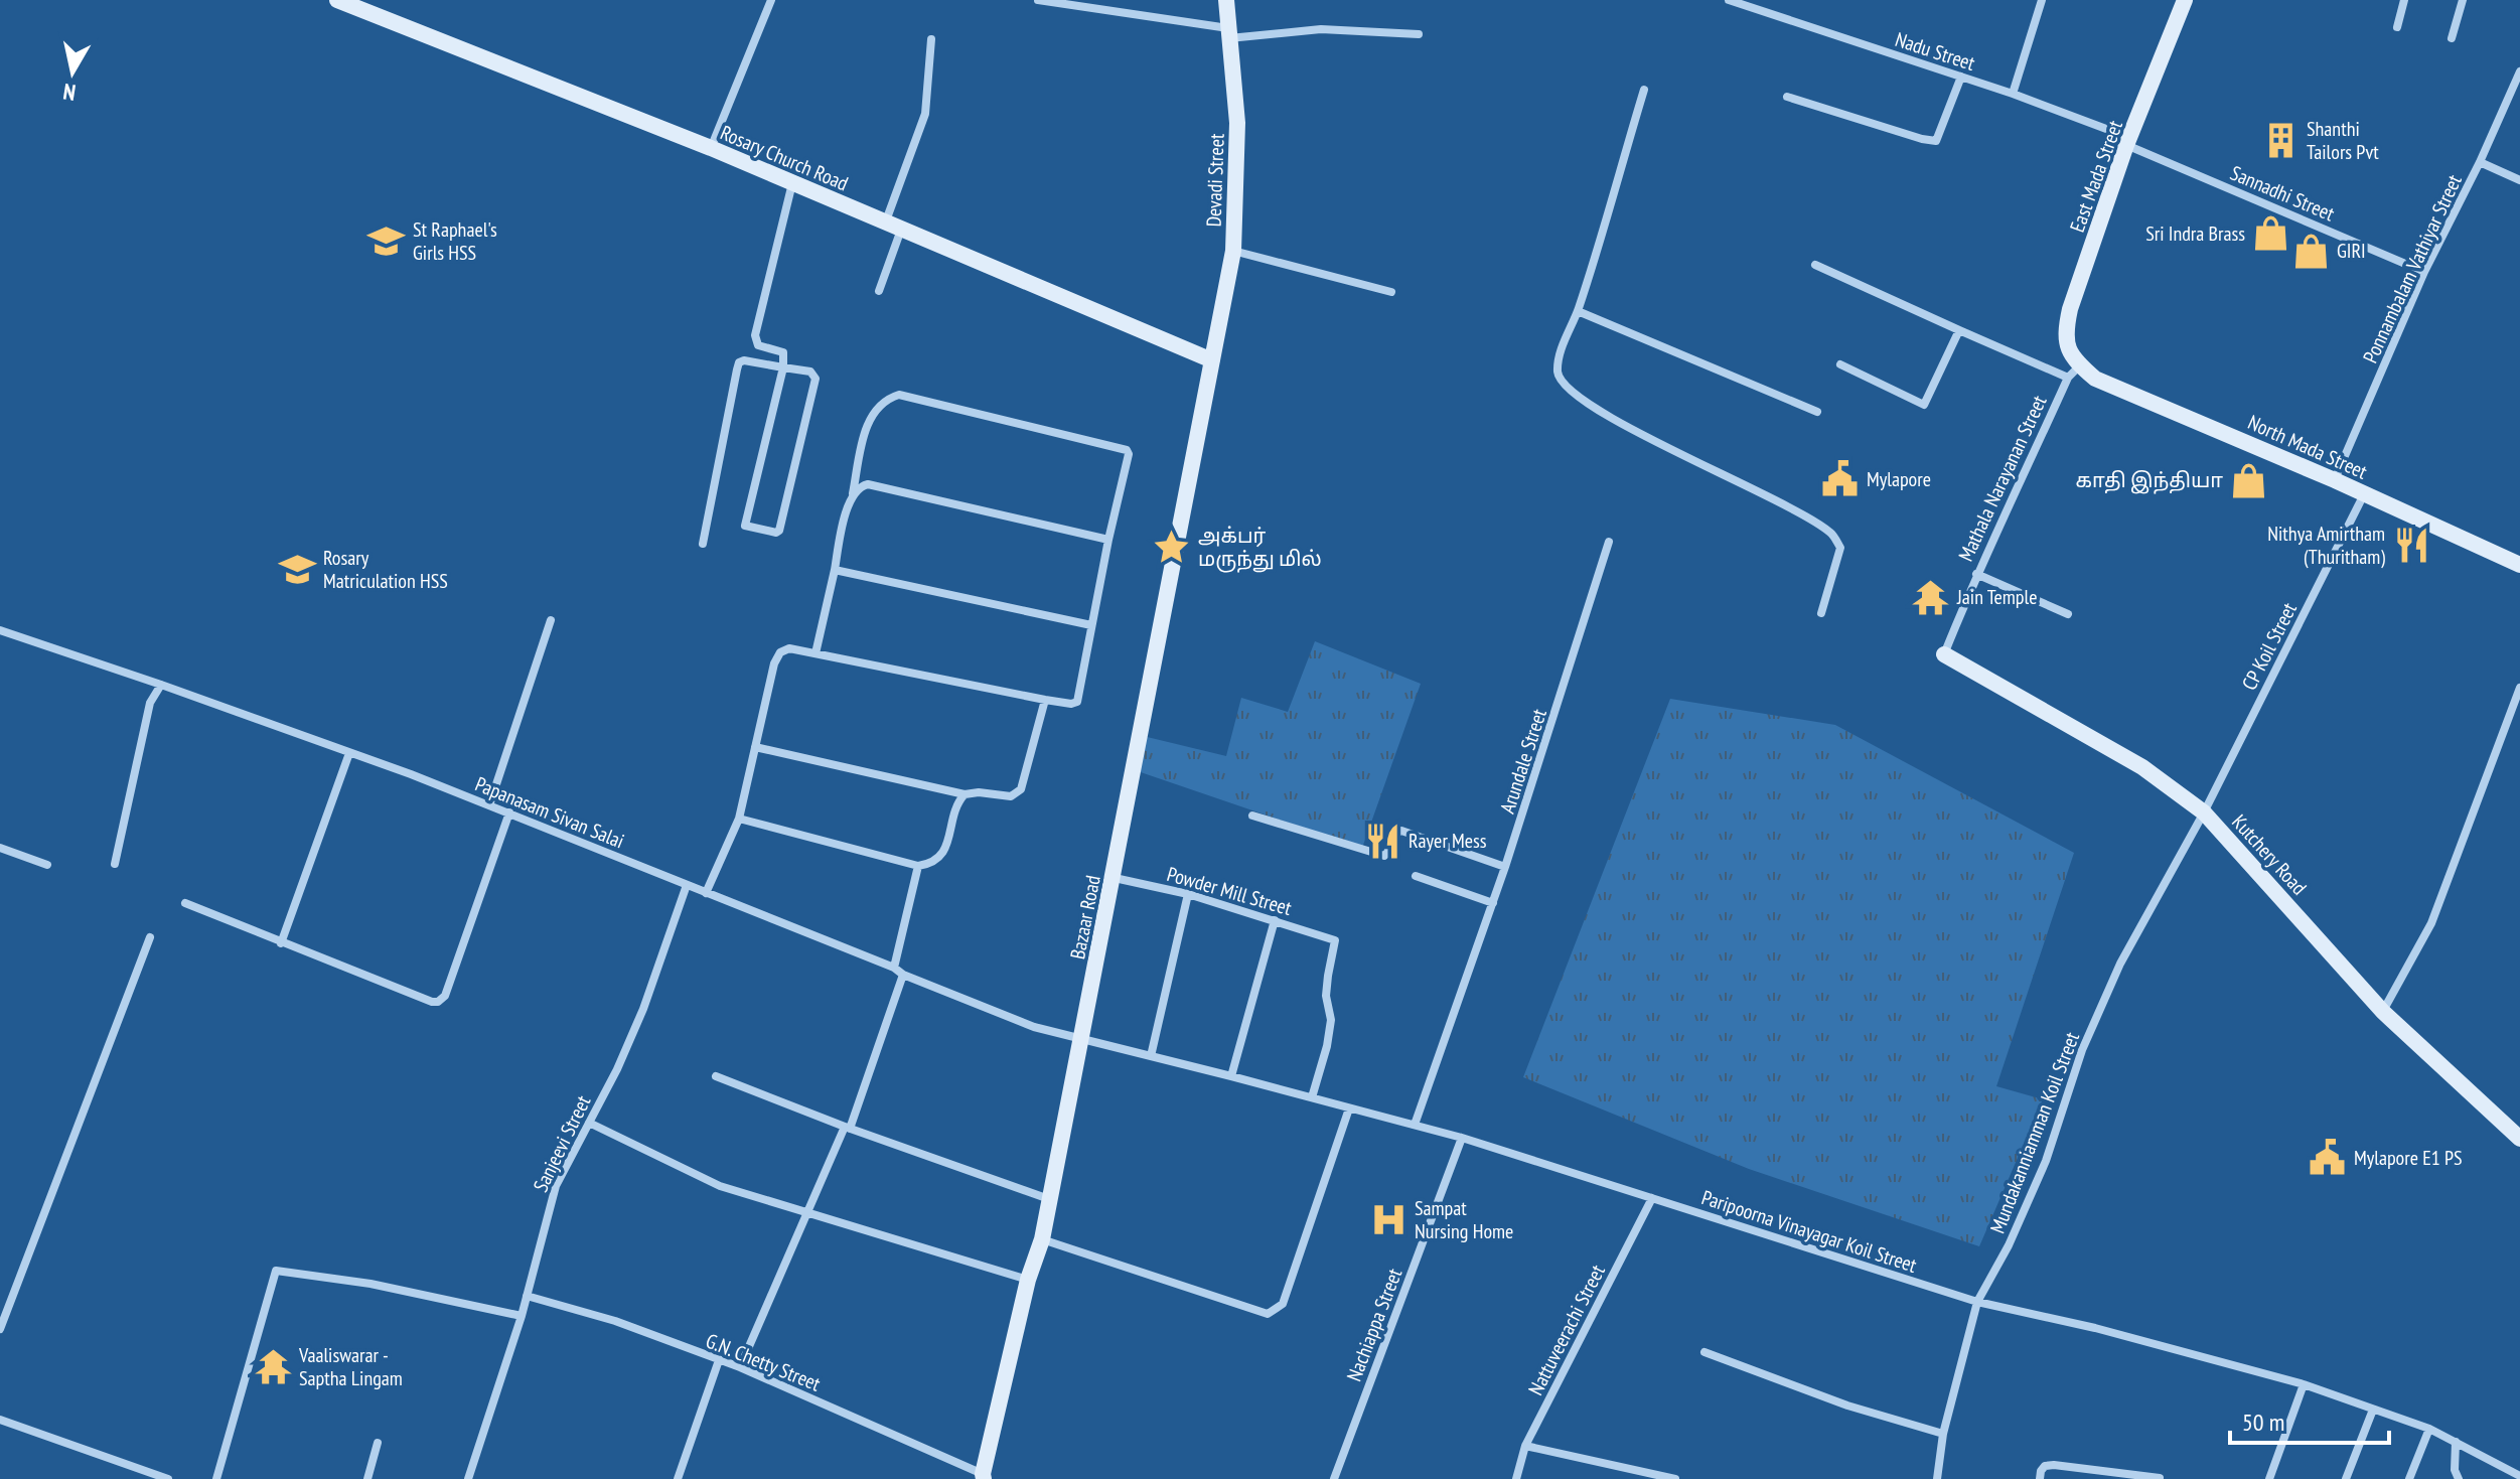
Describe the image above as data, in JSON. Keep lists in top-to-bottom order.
{
  "streets": {
    "street": [
      "Nadu Street",
      "Rosary Church Road",
      "East Mada Street",
      "Devadi Street",
      "Sannadhi Street",
      "Ponnambalam Vathiyar Street",
      "North Mada Street",
      "Mathala Narayanan Street",
      "CP Koil Street",
      "Arundale Street",
      "Papanasam Sivan Salai",
      "Kutchery Road",
      "Powder Mill Street",
      "Bazaar Road",
      "Mundakanniamman Koil Street",
      "Sanjeevi Street",
      "Paripoorna Vinayagar Koil Street",
      "Nachiappa Street",
      "Nattuveerachi Street",
      "G.N. Chetty Street"
    ]
  },
  "crossings": [
    ["Nadu Street", "East Mada Street"],
    ["Nadu Street", "Sannadhi Street"],
    ["Rosary Church Road", "Devadi Street"],
    ["Rosary Church Road", "Bazaar Road"],
    ["East Mada Street", "Sannadhi Street"],
    ["East Mada Street", "North Mada Street"],
    ["East Mada Street", "Mathala Narayanan Street"],
    ["Devadi Street", "Bazaar Road"],
    ["Sannadhi Street", "Ponnambalam Vathiyar Street"],
    ["Ponnambalam Vathiyar Street", "North Mada Street"],
    ["North Mada Street", "Mathala Narayanan Street"],
    ["North Mada Street", "CP Koil Street"],
    ["Mathala Narayanan Street", "Kutchery Road"],
    ["CP Koil Street", "Kutchery Road"],
    ["CP Koil Street", "Mundakanniamman Koil Street"],
    ["Arundale Street", "Paripoorna Vinayagar Koil Street"],
    ["Papanasam Sivan Salai", "Bazaar Road"],
    ["Papanasam Sivan Salai", "Sanjeevi Street"],
    ["Papanasam Sivan Salai", "Paripoorna Vinayagar Koil Street"],
    ["Kutchery Road", "Mundakanniamman Koil Street"],
    ["Powder Mill Street", "Bazaar Road"],
    ["Powder Mill Street", "Paripoorna Vinayagar Koil Street"],
    ["Bazaar Road", "Paripoorna Vinayagar Koil Street"],
    ["Bazaar Road", "G.N. Chetty Street"],
    ["Mundakanniamman Koil Street", "Paripoorna Vinayagar Koil Street"],
    ["Sanjeevi Street", "G.N. Chetty Street"],
    ["Paripoorna Vinayagar Koil Street", "Nachiappa Street"],
    ["Paripoorna Vinayagar Koil Street", "Nattuveerachi Street"]
  ],
  "places": {
    "building": ["Shanthi Tailors Pvt"],
    "shop": ["Sri Indra Brass", "GIRI", "காதி இந்தியா"],
    "school or university": ["St Raphael's Girls HSS", "Rosary Matriculation HSS"],
    "public building": ["Mylapore", "Mylapore E1 PS"],
    "restaurant": ["Nithya Amirtham (Thuritham)", "Rayer Mess"],
    "place": ["அக்பர் மருந்து மில்"],
    "temple": ["Jain Temple", "Vaaliswarar - Saptha Lingam"],
    "hospital": ["Sampat Nursing Home"]
  },
  "scale_bar": "50 m",
  "north": "bottom"
}
